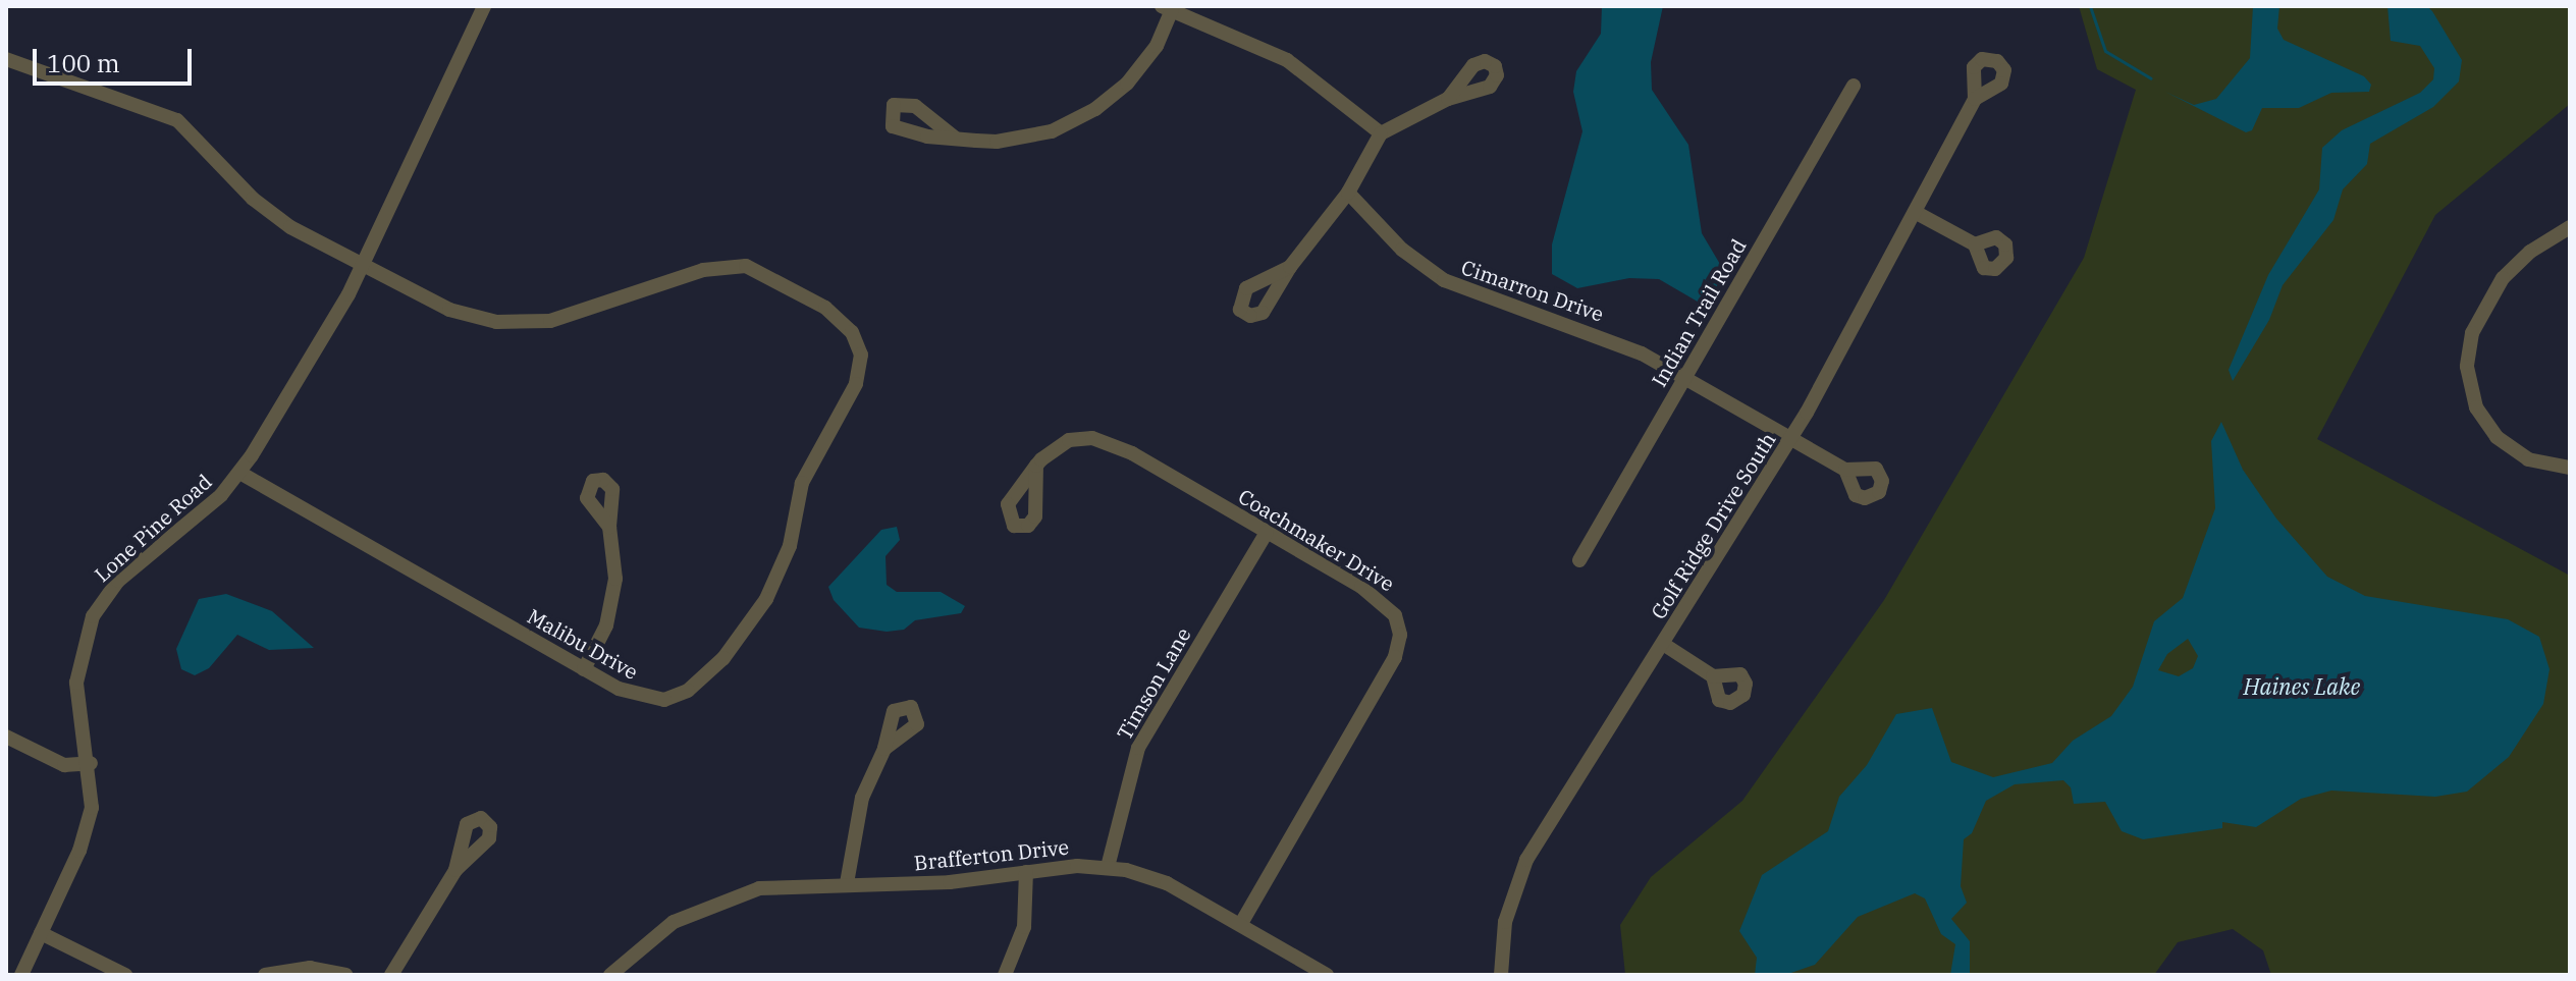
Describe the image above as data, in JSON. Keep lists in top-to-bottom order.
{
  "streets": {
    "street": [
      "Cimarron Drive",
      "Indian Trail Road",
      "Golf Ridge Drive South",
      "Lone Pine Road",
      "Coachmaker Drive",
      "Malibu Drive",
      "Timson Lane",
      "Brafferton Drive"
    ]
  },
  "crossings": [
    ["Cimarron Drive", "Indian Trail Road"],
    ["Cimarron Drive", "Golf Ridge Drive South"],
    ["Lone Pine Road", "Malibu Drive"],
    ["Coachmaker Drive", "Timson Lane"],
    ["Coachmaker Drive", "Brafferton Drive"],
    ["Timson Lane", "Brafferton Drive"]
  ],
  "water": ["Haines Lake"],
  "scale_bar": "100 m"
}
